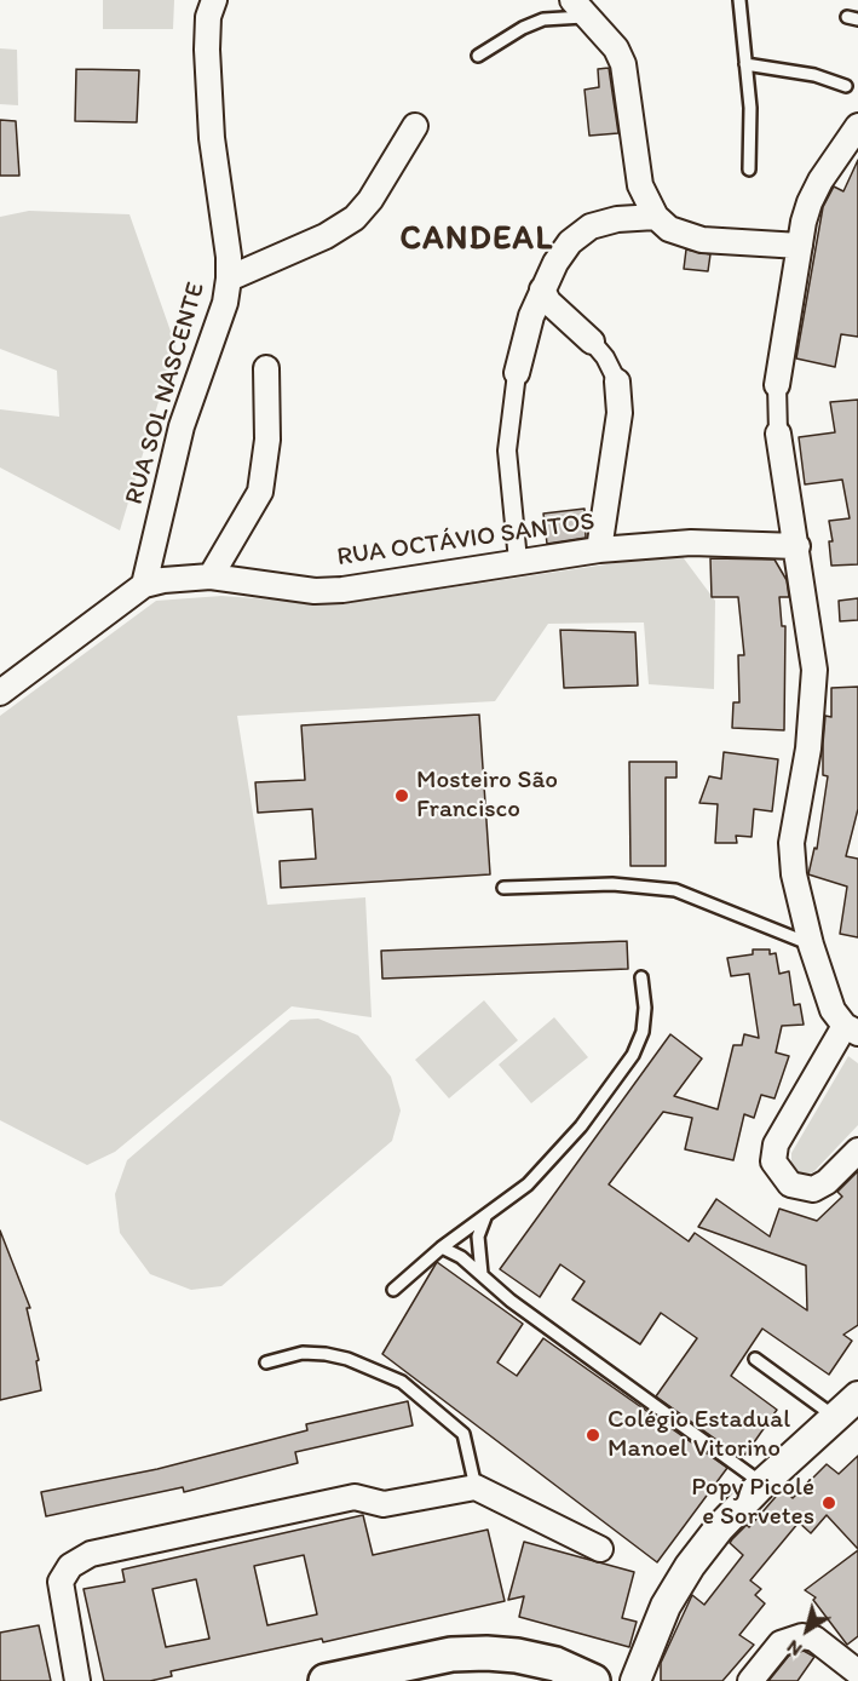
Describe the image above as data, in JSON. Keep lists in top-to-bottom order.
{
  "streets": {
    "street": ["RUA SOL NASCENTE", "RUA OCTÁVIO SANTOS"]
  },
  "crossings": [
    ["RUA SOL NASCENTE", "RUA OCTÁVIO SANTOS"]
  ],
  "districts": ["CANDEAL"],
  "places": ["Mosteiro São Francisco", "Colégio Estadual Manoel Vitorino", "Popy Picolé e Sorvetes"],
  "north": "bottom left"
}
